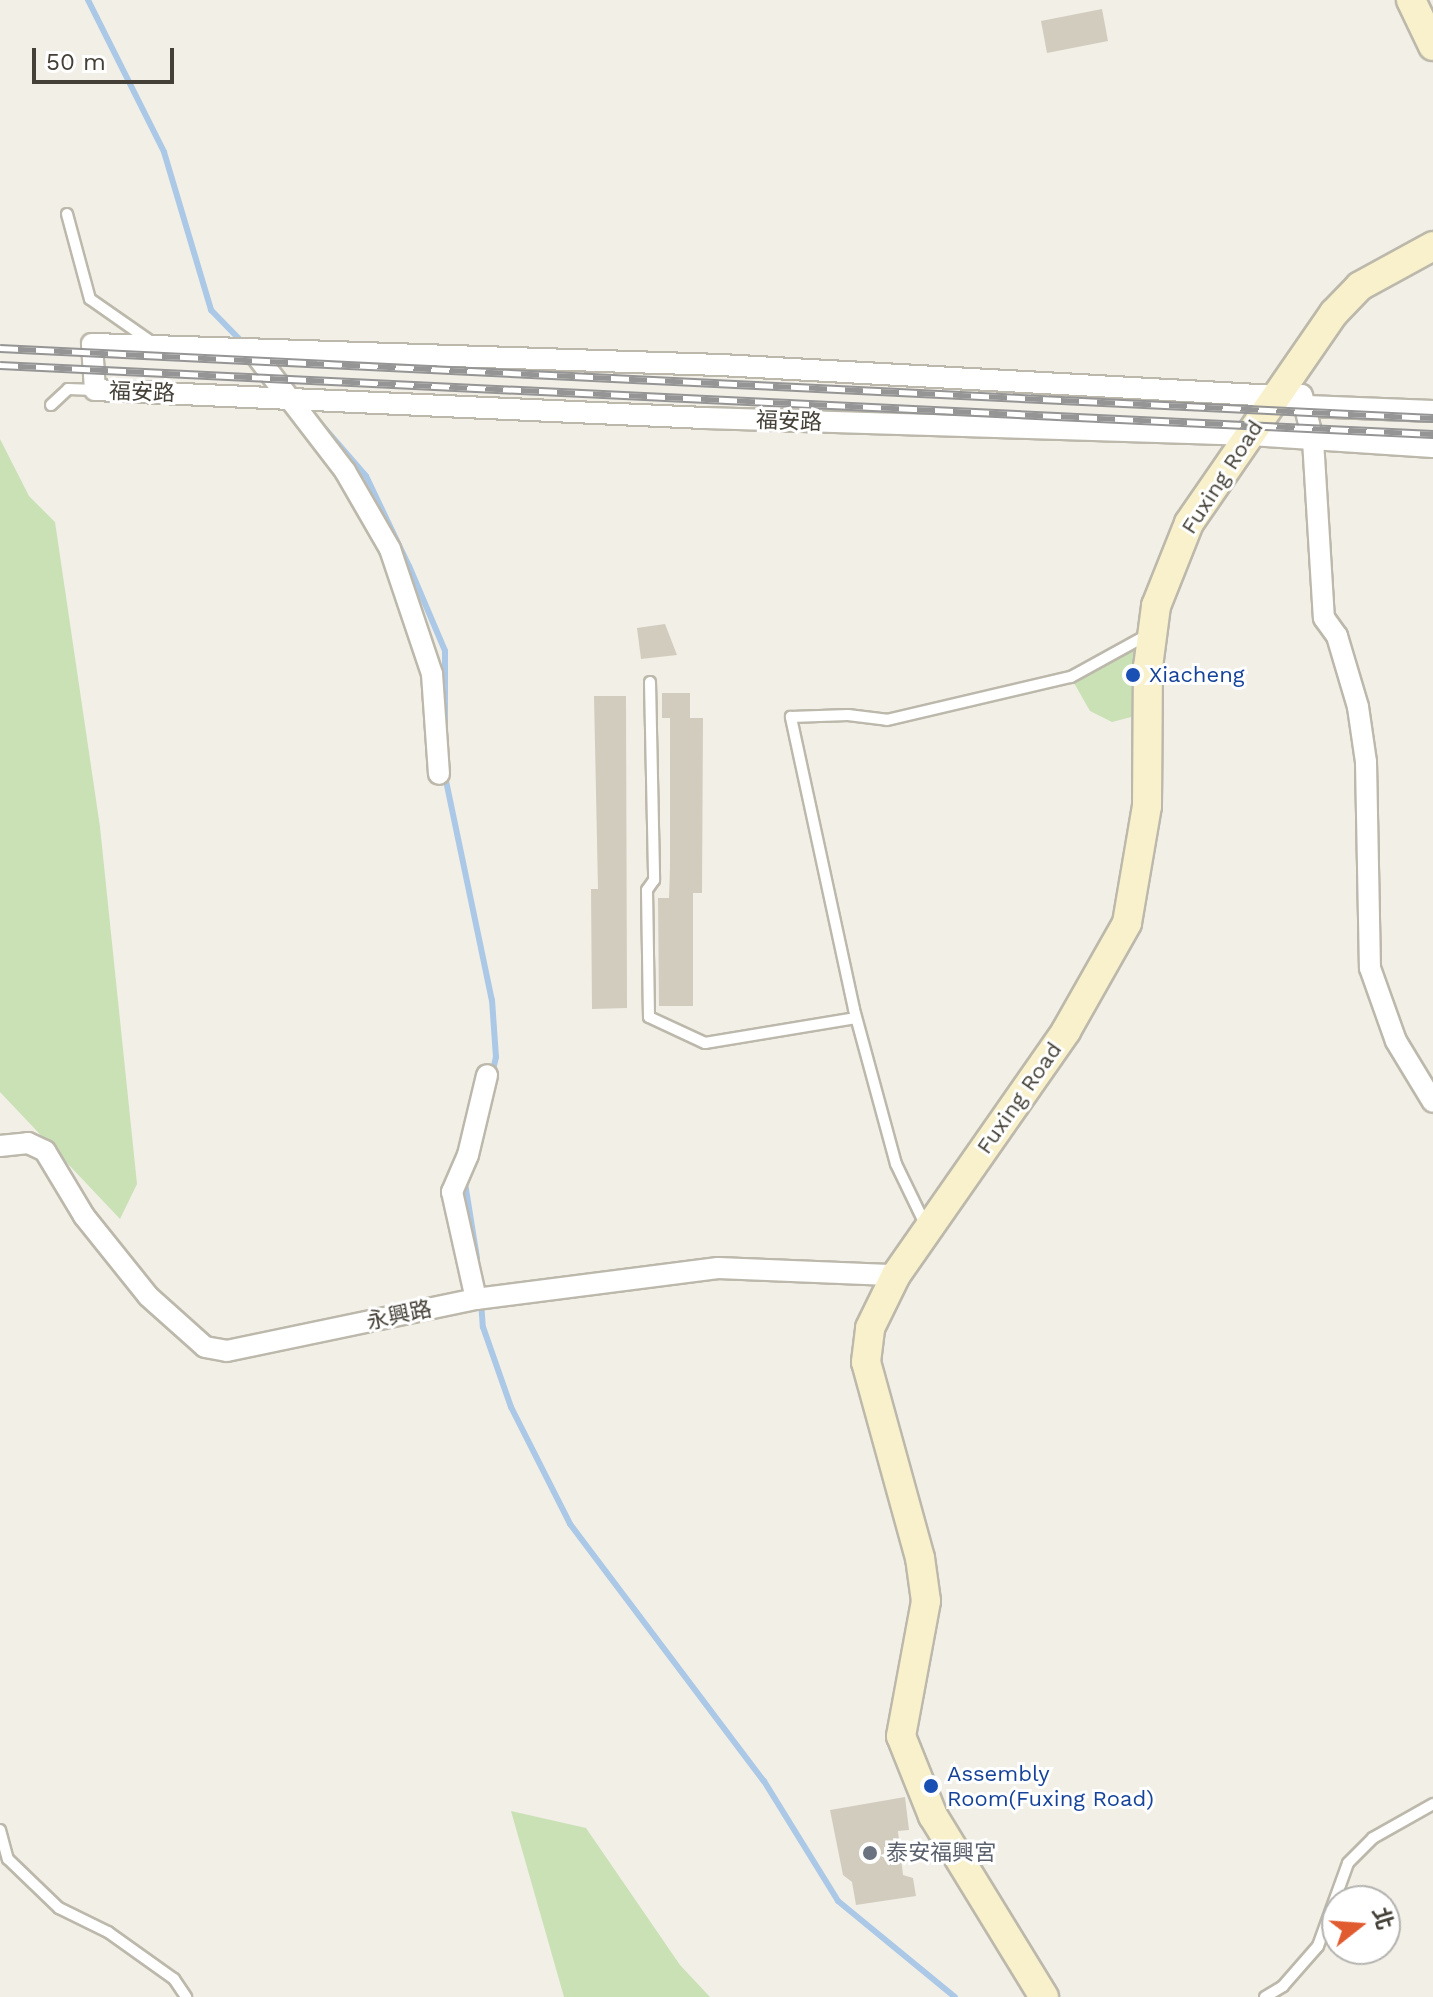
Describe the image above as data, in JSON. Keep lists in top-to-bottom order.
{
  "streets": {
    "street": ["福安路", "Fuxing Road", "永興路"]
  },
  "crossings": [
    ["福安路", "Fuxing Road"],
    ["Fuxing Road", "永興路"]
  ],
  "places": ["Xiacheng", "Assembly Room(Fuxing Road)", "泰安福興宮"],
  "scale_bar": "50 m",
  "north": "right"
}
